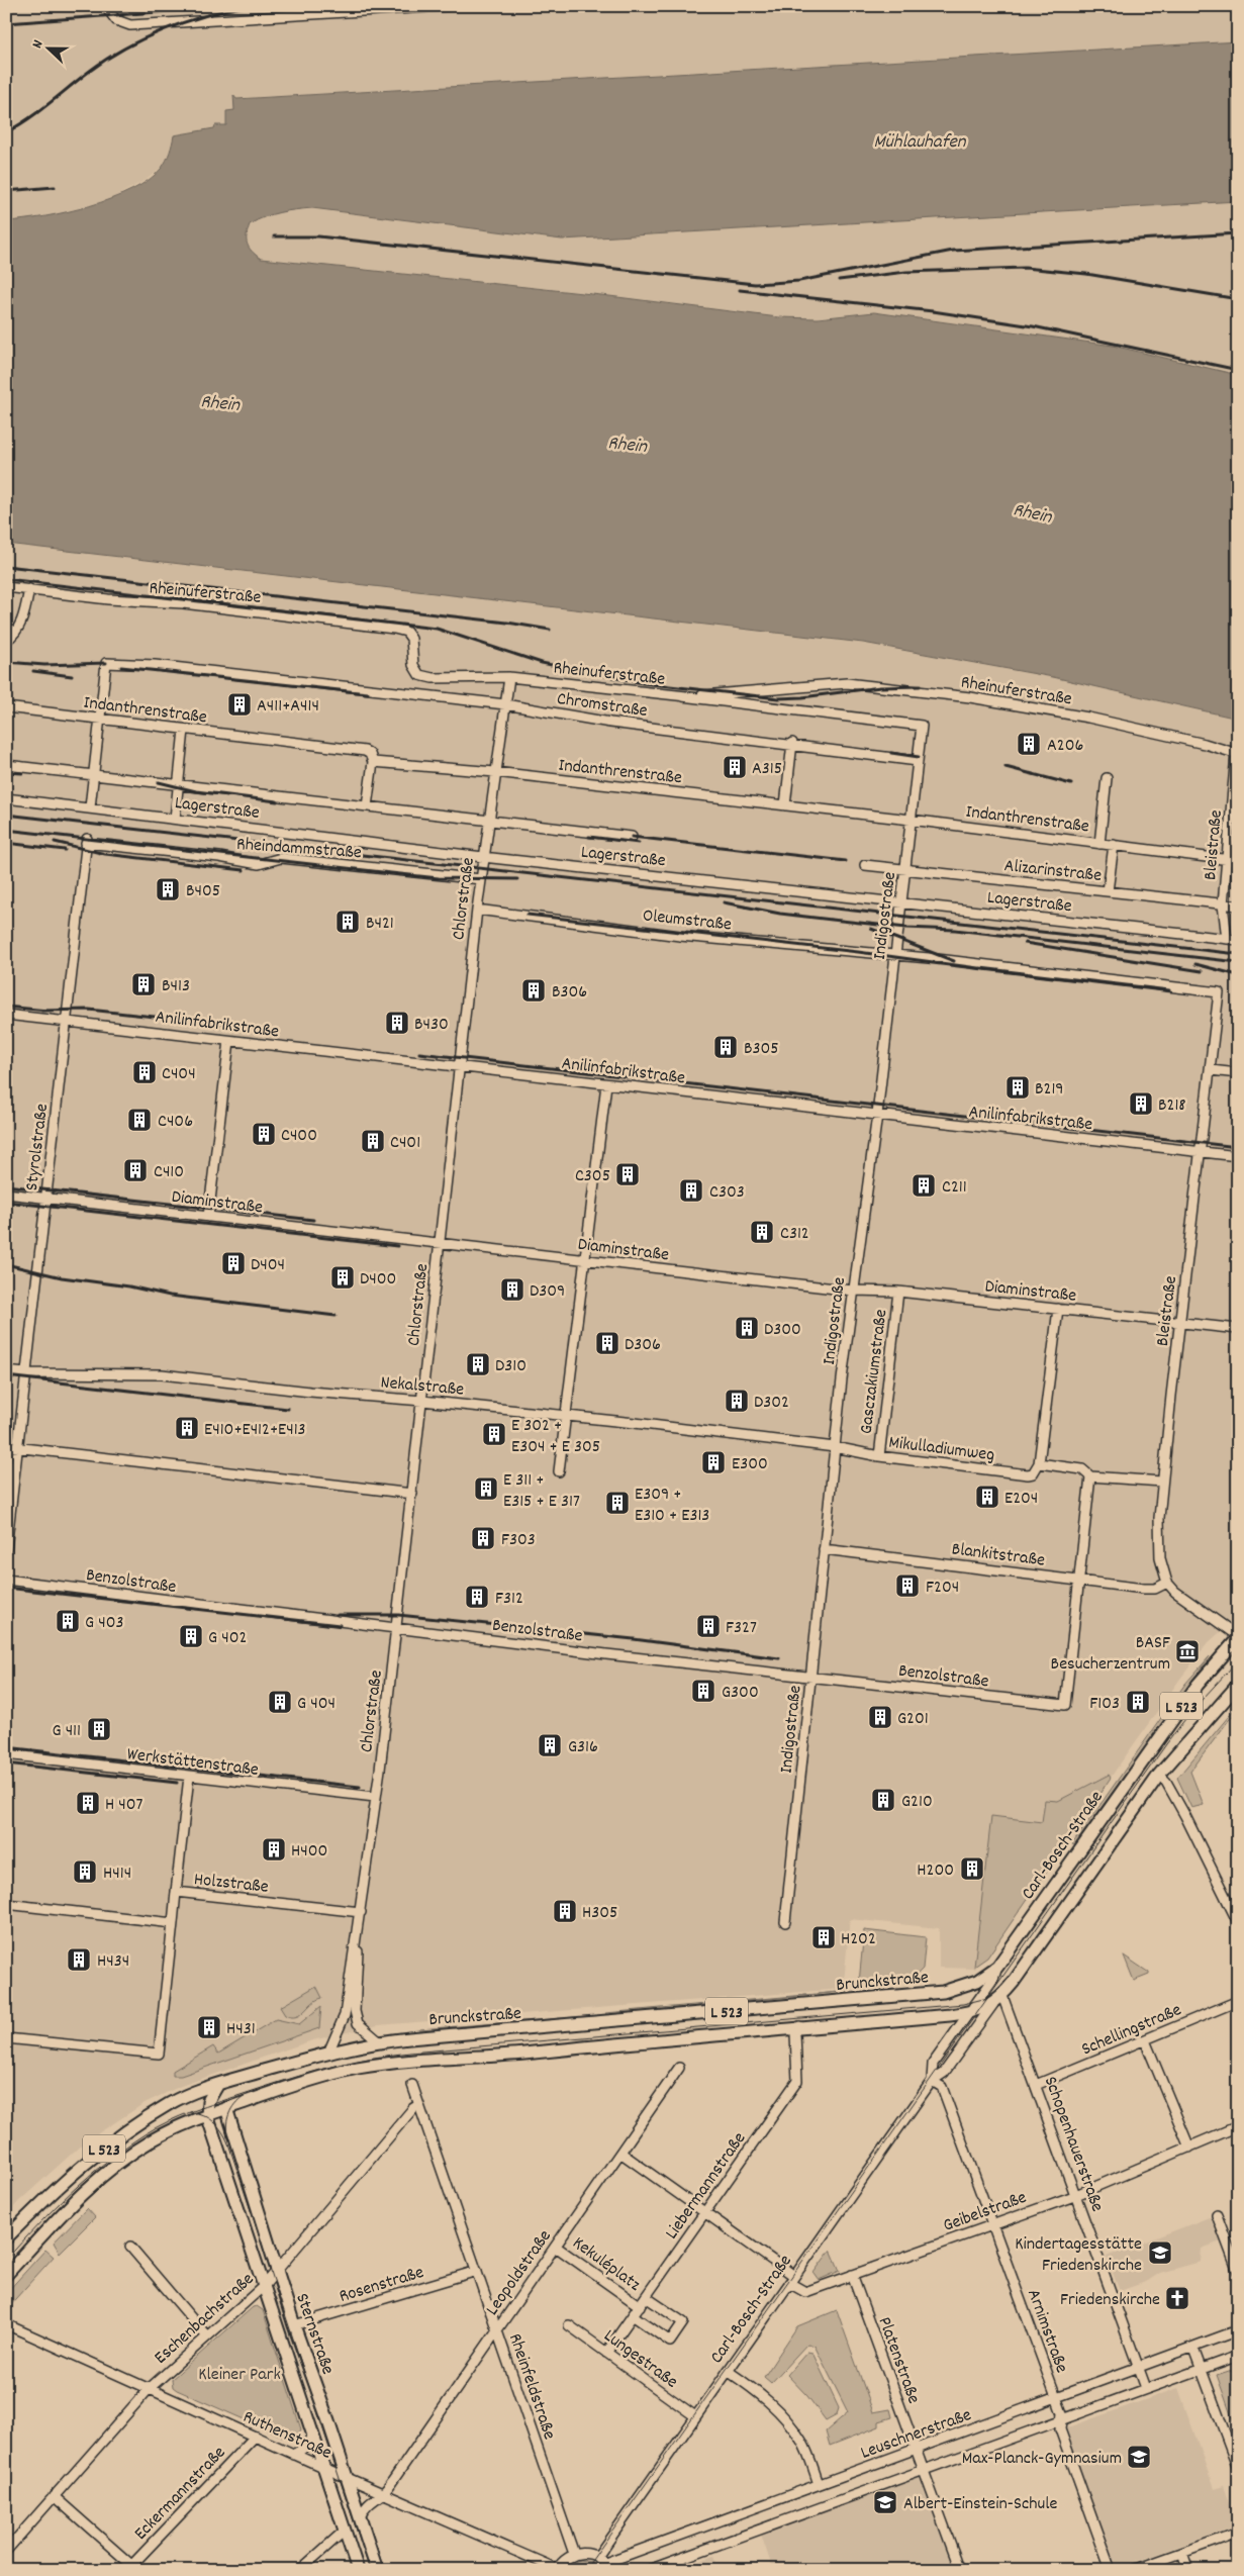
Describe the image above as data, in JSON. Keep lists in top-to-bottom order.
{
  "streets": {
    "main road": [
      "L 523",
      "Carl-Bosch-Straße",
      "Brunckstraße",
      "Sternstraße"
    ],
    "street": [
      "Rheinuferstraße",
      "Chromstraße",
      "Indanthrenstraße",
      "Lagerstraße",
      "Bleistraße",
      "Rheindammstraße",
      "Alizarinstraße",
      "Chlorstraße",
      "Indigostraße",
      "Oleumstraße",
      "Anilinfabrikstraße",
      "Styrolstraße",
      "Diaminstraße",
      "Gasczakiumstraße",
      "Nekalstraße",
      "Mikulladiumweg",
      "Blankitstraße",
      "Benzolstraße",
      "Werkstättenstraße",
      "Holzstraße",
      "Schellingstraße",
      "Schopenhauerstraße",
      "Liebermannstraße",
      "Geibelstraße",
      "Kekuléplatz",
      "Leopoldstraße",
      "Rosenstraße",
      "Eschenbachstraße",
      "Arnimstraße",
      "Lungestraße",
      "Platenstraße",
      "Rheinfeldstraße",
      "Leuschnerstraße",
      "Ruthenstraße",
      "Eckermannstraße"
    ]
  },
  "crossings": [
    ["Rheinuferstraße", "Bleistraße"],
    ["Rheinuferstraße", "Chlorstraße"],
    ["Rheinuferstraße", "Indigostraße"],
    ["Chromstraße", "Indanthrenstraße"],
    ["Chromstraße", "Chlorstraße"],
    ["Chromstraße", "Indigostraße"],
    ["Indanthrenstraße", "Bleistraße"],
    ["Indanthrenstraße", "Chlorstraße"],
    ["Indanthrenstraße", "Indigostraße"],
    ["Lagerstraße", "Bleistraße"],
    ["Lagerstraße", "Chlorstraße"],
    ["Lagerstraße", "Indigostraße"],
    ["Bleistraße", "Alizarinstraße"],
    ["Bleistraße", "Oleumstraße"],
    ["Bleistraße", "Anilinfabrikstraße"],
    ["Bleistraße", "Diaminstraße"],
    ["Bleistraße", "Blankitstraße"],
    ["Rheindammstraße", "Chlorstraße"],
    ["Rheindammstraße", "Styrolstraße"],
    ["Alizarinstraße", "Indigostraße"],
    ["Chlorstraße", "Oleumstraße"],
    ["Chlorstraße", "Anilinfabrikstraße"],
    ["Chlorstraße", "Diaminstraße"],
    ["Chlorstraße", "Nekalstraße"],
    ["Chlorstraße", "Benzolstraße"],
    ["Chlorstraße", "Werkstättenstraße"],
    ["Chlorstraße", "Holzstraße"],
    ["Indigostraße", "Oleumstraße"],
    ["Indigostraße", "Anilinfabrikstraße"],
    ["Indigostraße", "Diaminstraße"],
    ["Indigostraße", "Nekalstraße"],
    ["Indigostraße", "Mikulladiumweg"],
    ["Indigostraße", "Blankitstraße"],
    ["Indigostraße", "Benzolstraße"],
    ["Anilinfabrikstraße", "Styrolstraße"],
    ["Styrolstraße", "Diaminstraße"],
    ["Styrolstraße", "Nekalstraße"],
    ["Diaminstraße", "Gasczakiumstraße"],
    ["Gasczakiumstraße", "Mikulladiumweg"],
    ["Nekalstraße", "Mikulladiumweg"],
    ["Blankitstraße", "Benzolstraße"],
    ["L 523", "Carl-Bosch-Straße"],
    ["L 523", "Schopenhauerstraße"],
    ["L 523", "Liebermannstraße"],
    ["L 523", "Sternstraße"],
    ["Carl-Bosch-Straße", "Brunckstraße"],
    ["Carl-Bosch-Straße", "Schopenhauerstraße"],
    ["Carl-Bosch-Straße", "Geibelstraße"],
    ["Carl-Bosch-Straße", "Arnimstraße"],
    ["Carl-Bosch-Straße", "Lungestraße"],
    ["Schellingstraße", "Schopenhauerstraße"],
    ["Schopenhauerstraße", "Geibelstraße"],
    ["Schopenhauerstraße", "Leuschnerstraße"],
    ["Liebermannstraße", "Geibelstraße"],
    ["Liebermannstraße", "Kekuléplatz"],
    ["Liebermannstraße", "Lungestraße"],
    ["Geibelstraße", "Leopoldstraße"],
    ["Geibelstraße", "Arnimstraße"],
    ["Geibelstraße", "Platenstraße"],
    ["Kekuléplatz", "Leopoldstraße"],
    ["Leopoldstraße", "Sternstraße"],
    ["Leopoldstraße", "Rheinfeldstraße"],
    ["Leopoldstraße", "Ruthenstraße"],
    ["Rosenstraße", "Sternstraße"],
    ["Rosenstraße", "Rheinfeldstraße"],
    ["Eschenbachstraße", "Sternstraße"],
    ["Eschenbachstraße", "Rheinfeldstraße"],
    ["Eschenbachstraße", "Ruthenstraße"],
    ["Arnimstraße", "Leuschnerstraße"],
    ["Sternstraße", "Ruthenstraße"],
    ["Platenstraße", "Leuschnerstraße"],
    ["Ruthenstraße", "Eckermannstraße"]
  ],
  "water": ["Mühlauhafen", "Rhein"],
  "parks": ["Kleiner Park"],
  "places": {
    "building": [
      "A411+A414",
      "A206",
      "A315",
      "B405",
      "B421",
      "B413",
      "B306",
      "B430",
      "B305",
      "C404",
      "B219",
      "B218",
      "C406",
      "C400",
      "C401",
      "C410",
      "C305",
      "C211",
      "C303",
      "C312",
      "D404",
      "D400",
      "D309",
      "D300",
      "D306",
      "D310",
      "D302",
      "E410+E412+E413",
      "E 302 + E304 + E 305",
      "E300",
      "E 311 + E315 + E 317",
      "E204",
      "E309 + E310 + E313",
      "F303",
      "F204",
      "F312",
      "G 403",
      "F327",
      "G 402",
      "G300",
      "G 404",
      "F103",
      "G201",
      "G 411",
      "G316",
      "G210",
      "H 407",
      "H400",
      "H200",
      "H414",
      "H305",
      "H202",
      "H434",
      "H431"
    ],
    "museum": ["BASF Besucherzentrum"],
    "school or university": ["Kindertagesstätte Friedenskirche", "Max-Planck-Gymnasium", "Albert-Einstein-Schule"],
    "church": ["Friedenskirche"]
  },
  "north": "left"
}
